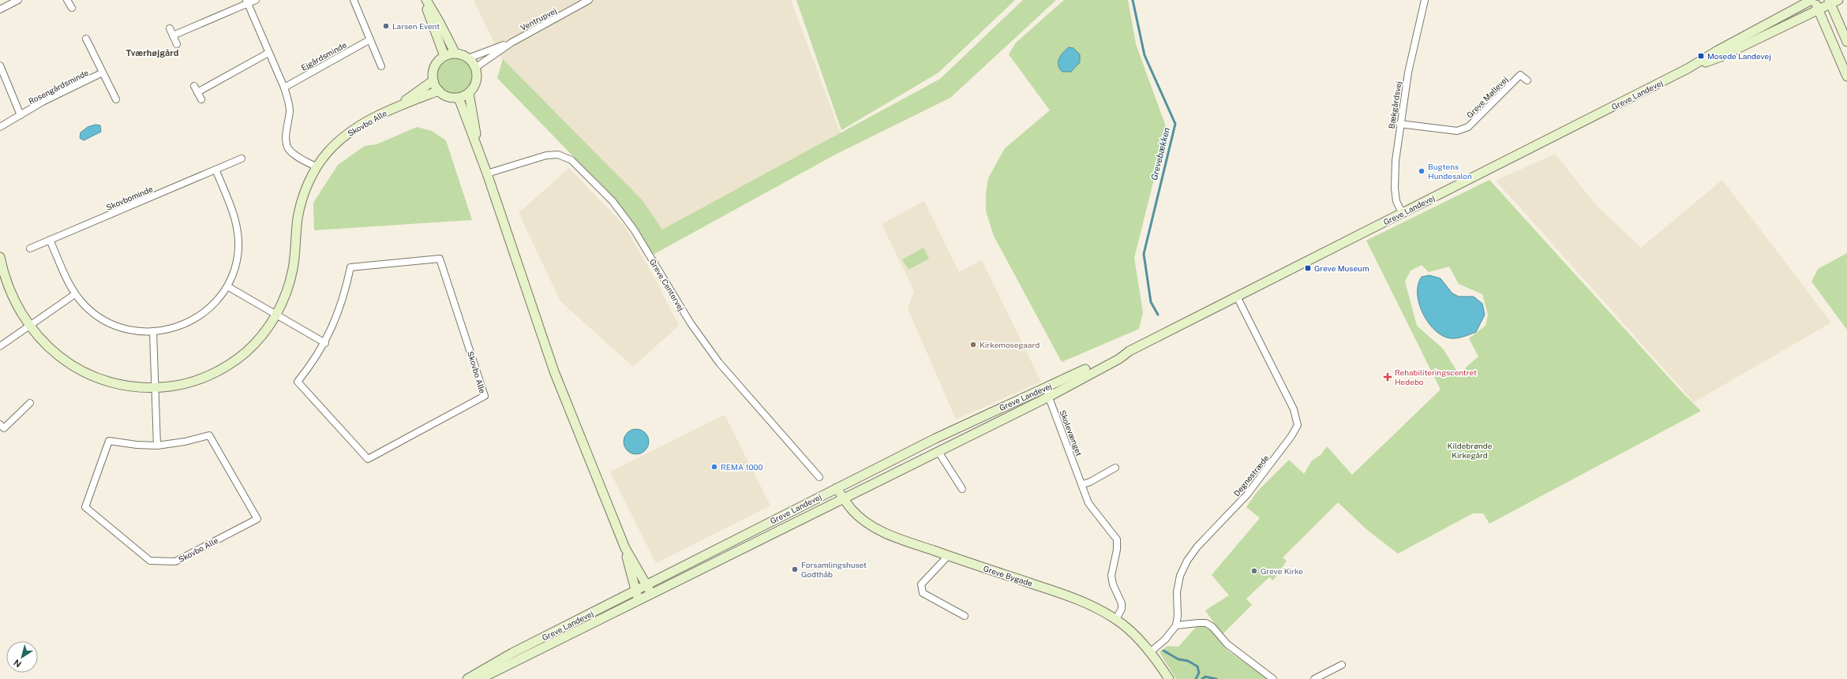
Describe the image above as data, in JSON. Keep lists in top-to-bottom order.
{
  "streets": {
    "street": [
      "Ventrupvej",
      "Ejgårdsminde",
      "Rosengårdsminde",
      "Greve Landevej",
      "Greve Møllevej",
      "Bækgårdsvej",
      "Skovbo Alle",
      "Skovbominde",
      "Greve Centervej",
      "Skolevænget",
      "Degnestræde",
      "Greve Bygade"
    ]
  },
  "crossings": [
    ["Ventrupvej", "Skovbo Alle"],
    ["Greve Landevej", "Bækgårdsvej"],
    ["Greve Landevej", "Skolevænget"],
    ["Greve Landevej", "Degnestræde"],
    ["Greve Landevej", "Greve Bygade"],
    ["Greve Møllevej", "Bækgårdsvej"],
    ["Skolevænget", "Greve Bygade"]
  ],
  "districts": ["Tværhøjgård"],
  "water": ["Grevebækken"],
  "parks": ["Kildebrønde Kirkegård"],
  "places": {
    "other": [
      "Larsen Event",
      "Bugtens Hundesalon",
      "Kirkemosegaard",
      "REMA 1000",
      "Forsamlingshuset Godthåb",
      "Greve Kirke"
    ],
    "transit": ["Mosede Landevej", "Greve Museum"],
    "health": ["Rehabiliteringscentret Hedebo"]
  },
  "north": "bottom left"
}
